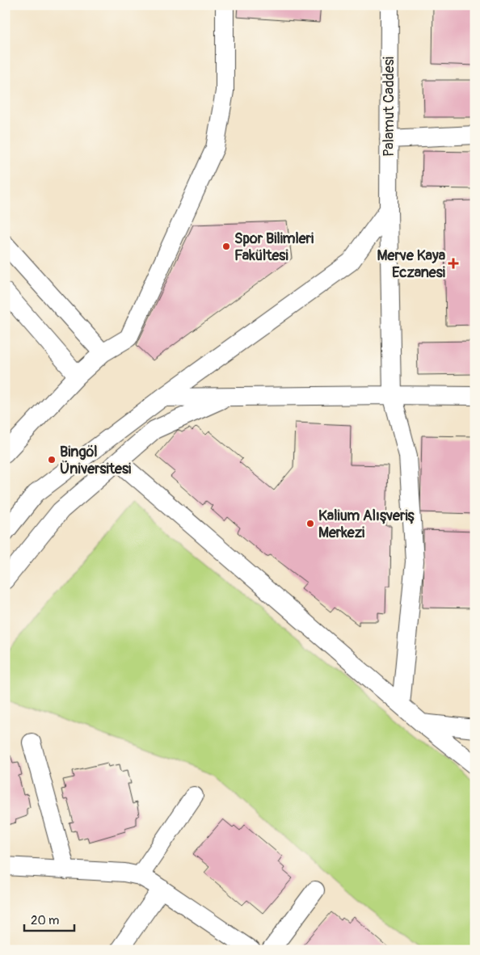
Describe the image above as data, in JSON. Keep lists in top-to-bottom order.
{
  "streets": {
    "street": ["Palamut Caddesi"]
  },
  "places": {
    "other": ["Spor Bilimleri Fakültesi", "Bingöl Üniversitesi", "Kalium Alışveriş Merkezi"],
    "health": ["Merve Kaya Eczanesi"]
  },
  "scale_bar": "20 m"
}
